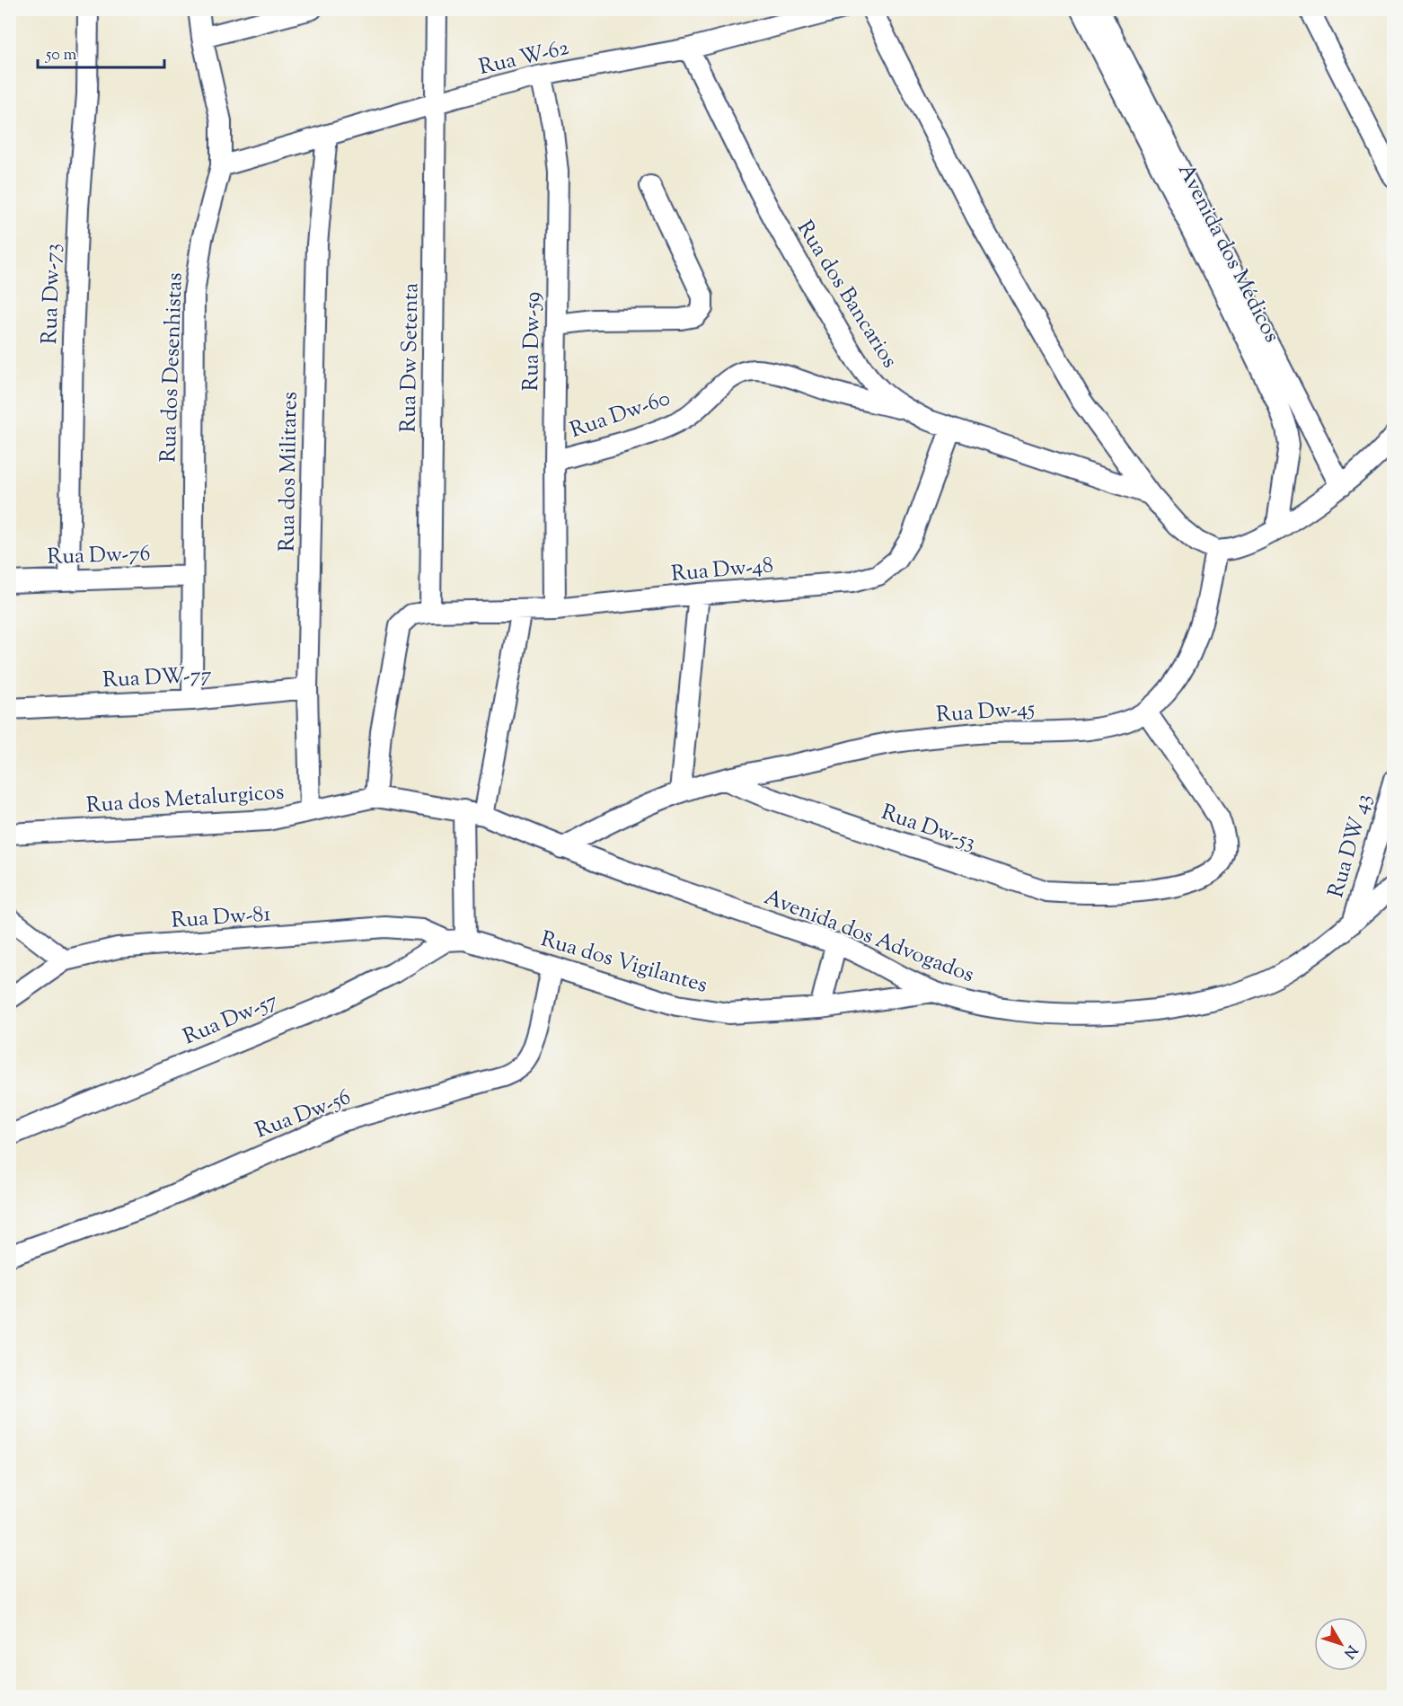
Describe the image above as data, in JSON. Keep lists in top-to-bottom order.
{
  "streets": {
    "street": [
      "Rua W-62",
      "Avenida dos Médicos",
      "Rua Dw-73",
      "Rua dos Bancarios",
      "Rua Dw-59",
      "Rua Dw Setenta",
      "Rua dos Desenhistas",
      "Rua Dw-60",
      "Rua dos Militares",
      "Rua Dw-76",
      "Rua Dw-48",
      "Rua DW-77",
      "Rua Dw-45",
      "Rua dos Metalurgicos",
      "Rua Dw-53",
      "Rua DW 43",
      "Rua Dw-81",
      "Avenida dos Advogados",
      "Rua dos Vigilantes",
      "Rua Dw-57",
      "Rua Dw-56"
    ]
  },
  "crossings": [
    ["Rua W-62", "Rua dos Bancarios"],
    ["Rua W-62", "Rua Dw-59"],
    ["Rua W-62", "Rua Dw Setenta"],
    ["Rua W-62", "Rua dos Desenhistas"],
    ["Rua W-62", "Rua dos Militares"],
    ["Rua Dw-73", "Rua Dw-76"],
    ["Rua dos Bancarios", "Rua Dw-60"],
    ["Rua dos Bancarios", "Rua Dw-48"],
    ["Rua Dw-59", "Rua Dw-60"],
    ["Rua Dw-59", "Rua Dw-48"],
    ["Rua Dw Setenta", "Rua Dw-48"],
    ["Rua dos Desenhistas", "Rua Dw-76"],
    ["Rua dos Desenhistas", "Rua DW-77"],
    ["Rua dos Militares", "Rua DW-77"],
    ["Rua dos Militares", "Rua dos Metalurgicos"],
    ["Rua Dw-48", "Rua dos Metalurgicos"],
    ["Rua Dw-48", "Avenida dos Advogados"],
    ["Rua Dw-45", "Rua Dw-53"],
    ["Rua Dw-45", "Avenida dos Advogados"],
    ["Rua dos Metalurgicos", "Avenida dos Advogados"],
    ["Rua DW 43", "Avenida dos Advogados"],
    ["Rua Dw-81", "Rua dos Vigilantes"],
    ["Rua Dw-81", "Rua Dw-57"],
    ["Avenida dos Advogados", "Rua dos Vigilantes"],
    ["Rua dos Vigilantes", "Rua Dw-57"],
    ["Rua dos Vigilantes", "Rua Dw-56"]
  ],
  "scale_bar": "50 m",
  "north": "bottom right"
}
